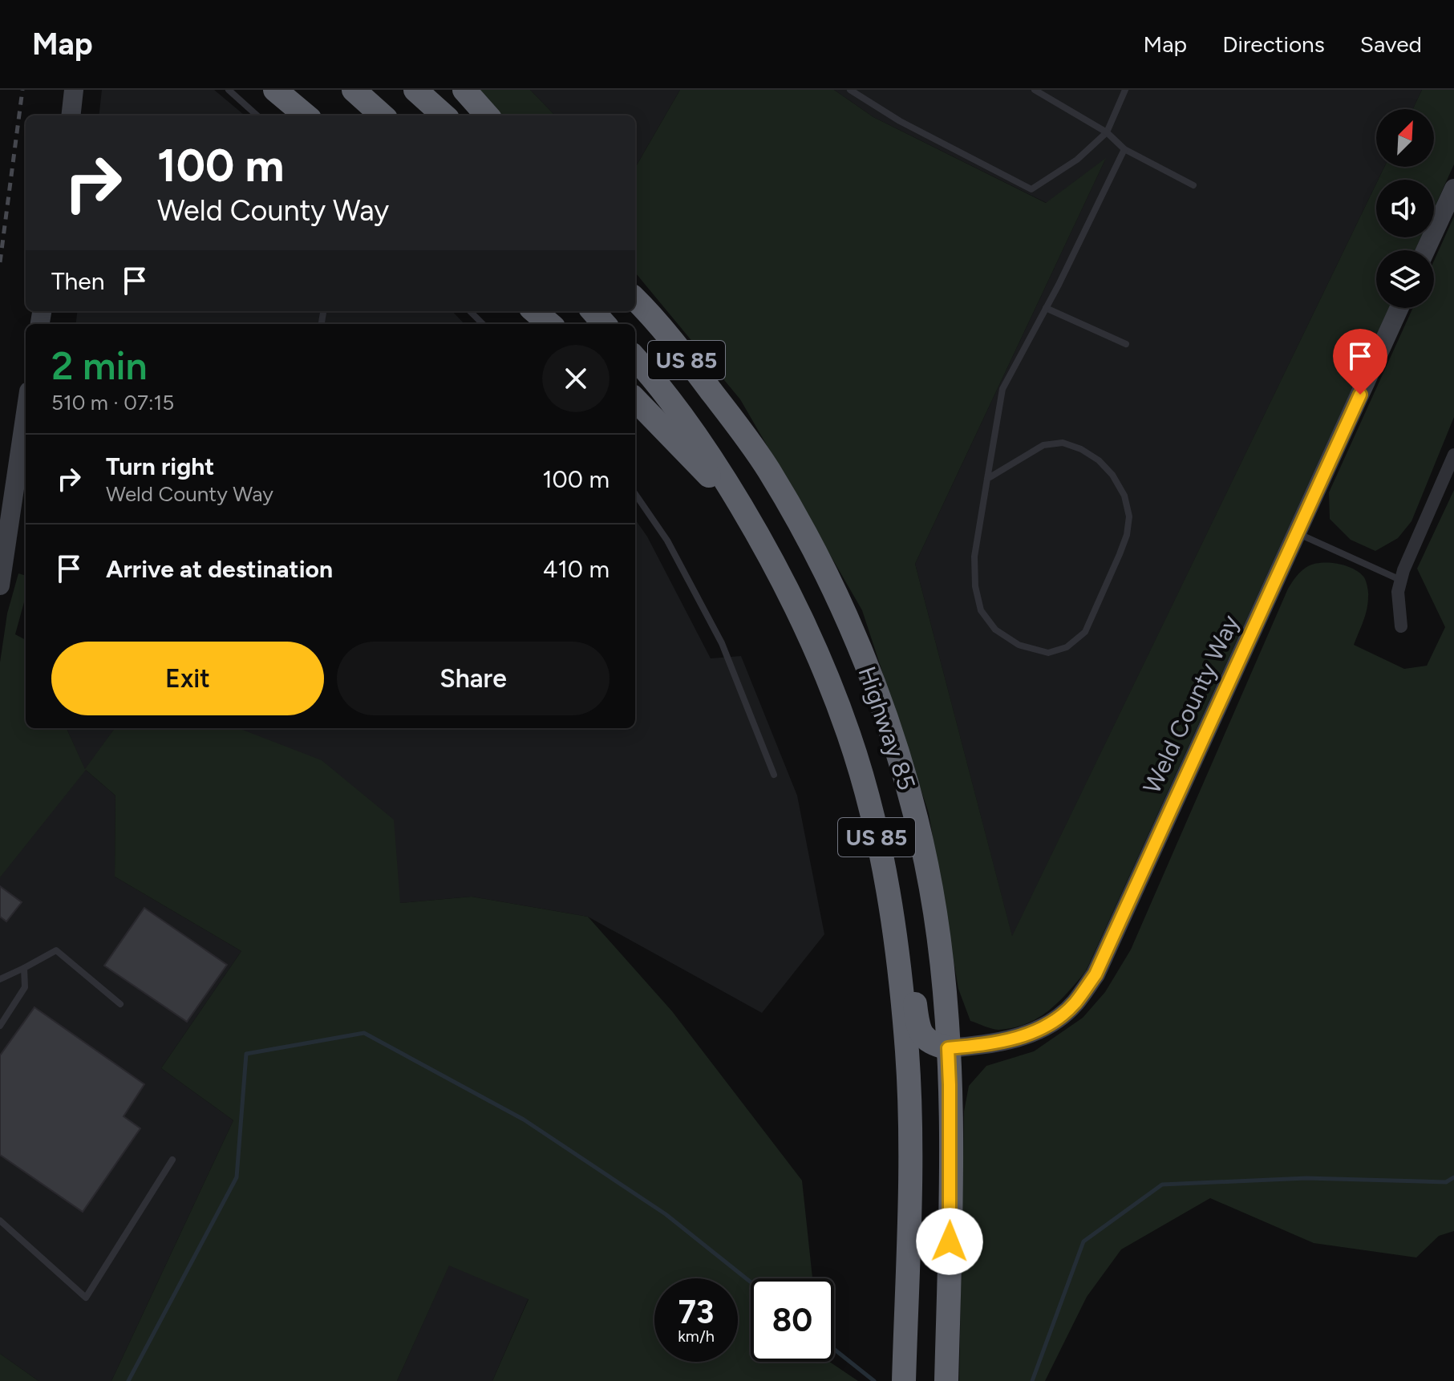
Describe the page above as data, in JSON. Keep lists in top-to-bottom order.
{
  "streets": {
    "highway": ["US 85", "Highway 85"],
    "street": ["Weld County Way"]
  },
  "crossings": [
    ["Weld County Way", "Highway 85"]
  ],
  "north": "top right",
  "page": {
    "header": "Map",
    "nav": ["Map", "Directions", "Saved"],
    "turn": ["100 m", "Weld County Way"],
    "then": "Then",
    "heading": ["2 min", "510 m · 07:15"],
    "list": [
      {
        "name": "Turn right",
        "note": "Weld County Way",
        "value": "100 m"
      },
      {
        "name": "Arrive at destination",
        "value": "410 m"
      }
    ],
    "buttons": ["Exit", "Share"],
    "speed": "73 km/h",
    "limit": "80"
  }
}
